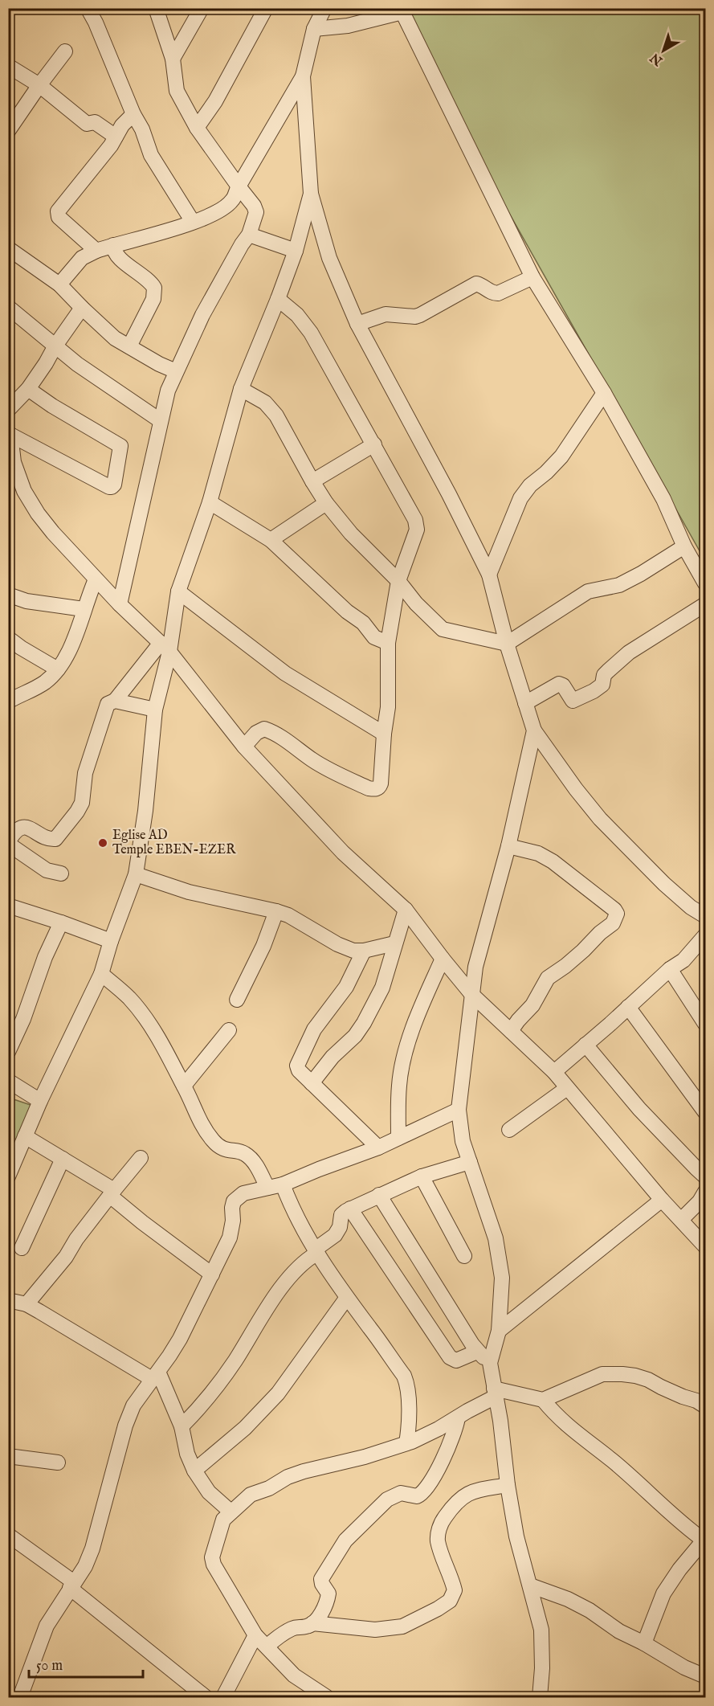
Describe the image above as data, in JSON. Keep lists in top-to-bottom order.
{
  "places": ["Eglise AD Temple EBEN-EZER"],
  "scale_bar": "50 m",
  "north": "bottom left"
}
